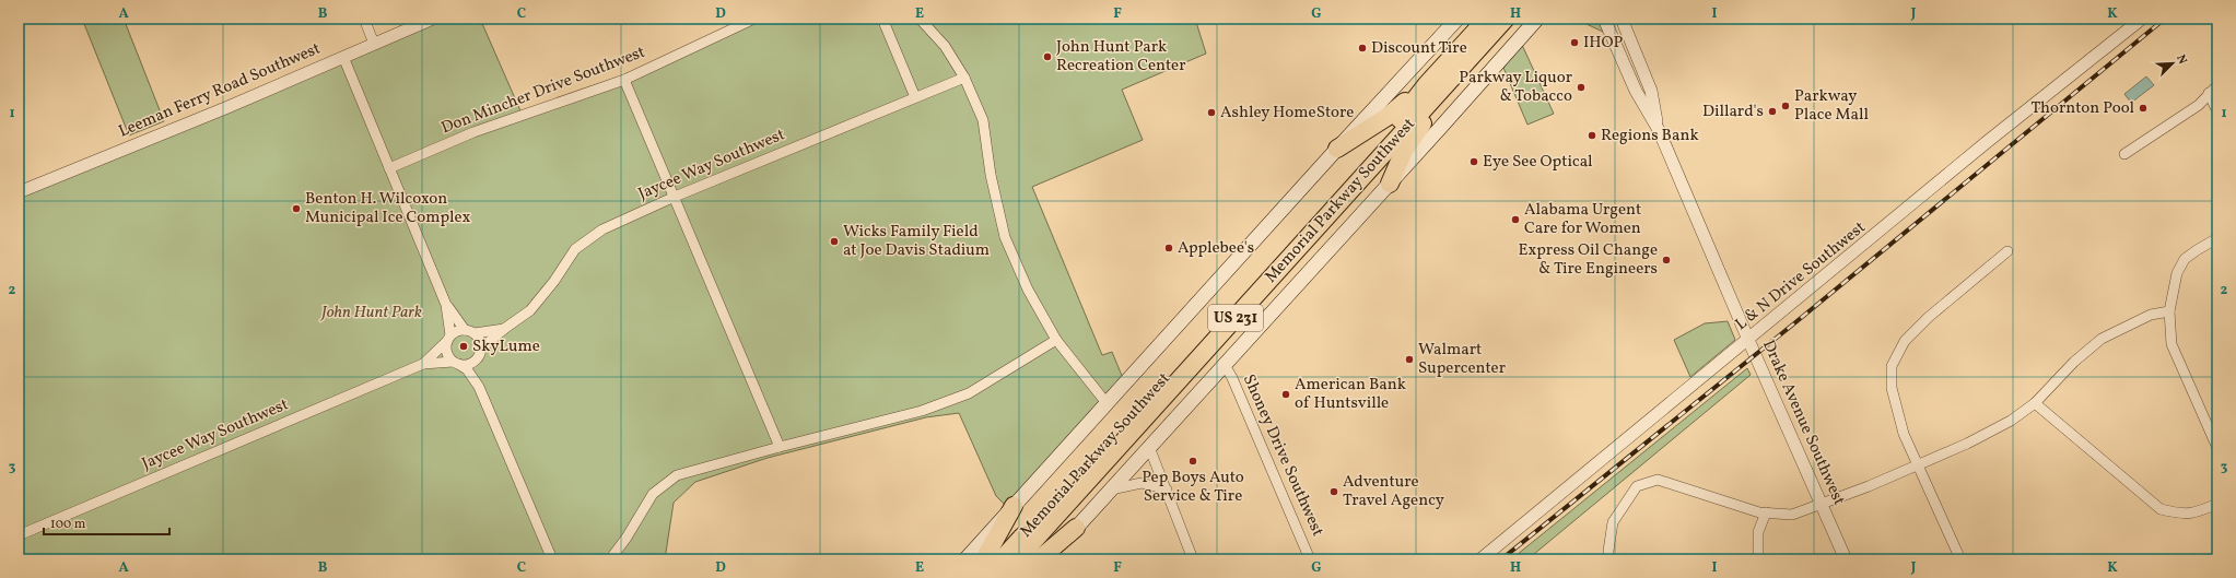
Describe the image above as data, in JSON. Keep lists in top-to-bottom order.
{
  "streets": {
    "highway": ["Memorial Parkway Southwest", "US 231"],
    "street": [
      "Leeman Ferry Road Southwest",
      "Don Mincher Drive Southwest",
      "Jaycee Way Southwest",
      "L & N Drive Southwest",
      "Drake Avenue Southwest",
      "Shoney Drive Southwest"
    ]
  },
  "crossings": [
    ["L & N Drive Southwest", "Drake Avenue Southwest"]
  ],
  "parks": ["John Hunt Park"],
  "places": [
    "IHOP",
    "Discount Tire",
    "John Hunt Park Recreation Center",
    "Parkway Liquor & Tobacco",
    "Parkway Place Mall",
    "Thornton Pool",
    "Dillard's",
    "Ashley HomeStore",
    "Regions Bank",
    "Eye See Optical",
    "Benton H. Wilcoxon Municipal Ice Complex",
    "Alabama Urgent Care for Women",
    "Wicks Family Field at Joe Davis Stadium",
    "Applebee's",
    "Express Oil Change & Tire Engineers",
    "SkyLume",
    "Walmart Supercenter",
    "American Bank of Huntsville",
    "Pep Boys Auto Service & Tire",
    "Adventure Travel Agency"
  ],
  "scale_bar": "100 m",
  "north": "top right",
  "grid": {
    "columns": [
      "A",
      "B",
      "C",
      "D",
      "E",
      "F",
      "G",
      "H",
      "I",
      "J",
      "K"
    ],
    "rows": ["1", "2", "3"]
  }
}
